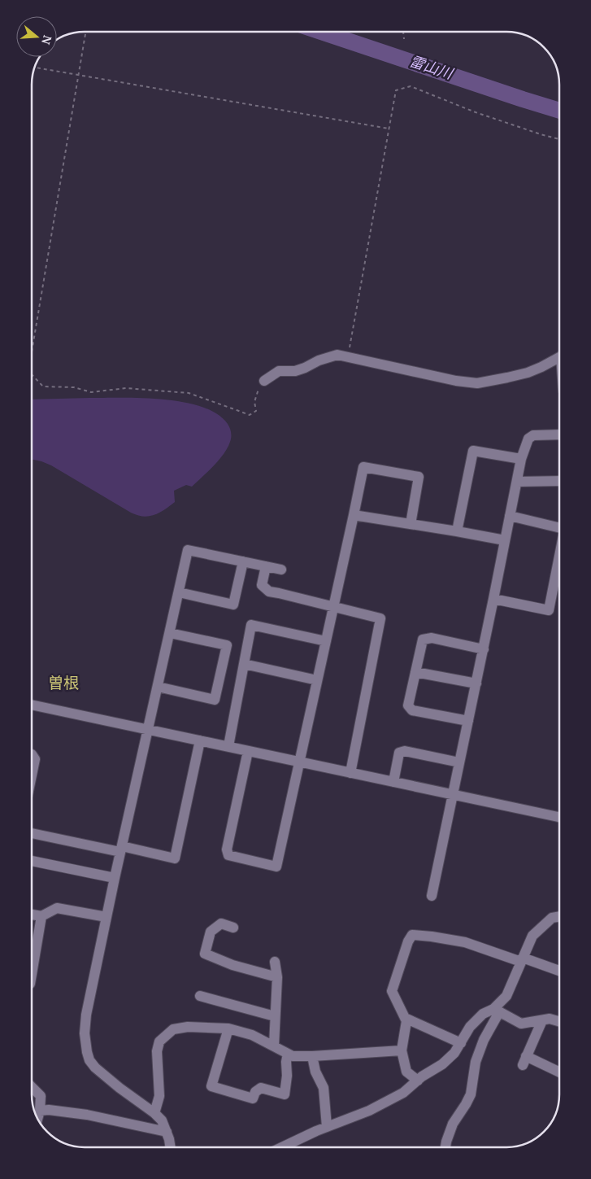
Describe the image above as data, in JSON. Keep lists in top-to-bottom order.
{
  "districts": ["曽根"],
  "water": ["雷山川"],
  "north": "right"
}
